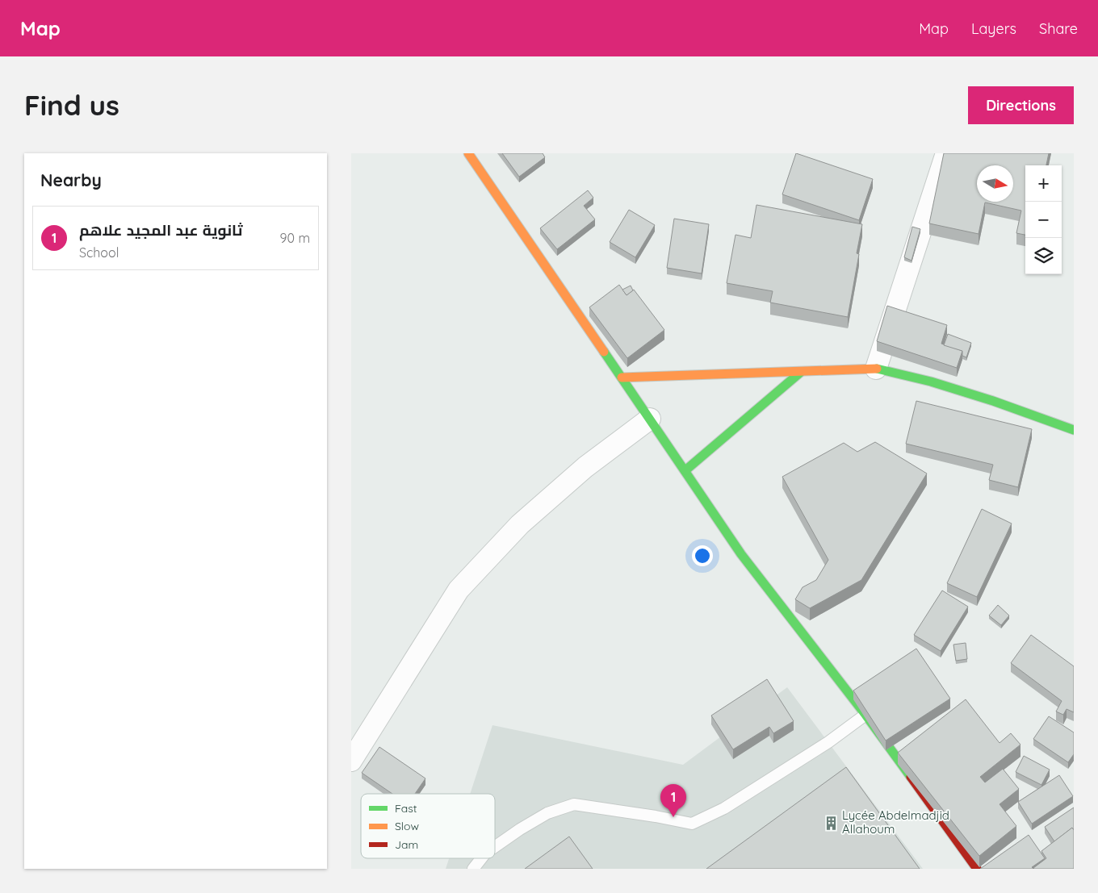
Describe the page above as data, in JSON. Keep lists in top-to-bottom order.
{
  "places": {
    "building": ["Lycée Abdelmadjid Allahoum"]
  },
  "legend": ["Fast", "Slow", "Jam"],
  "north": "right",
  "page": {
    "header": "Map",
    "nav": ["Map", "Layers", "Share"],
    "buttons": "Directions",
    "title": "Find us",
    "heading": "Nearby",
    "map_buttons": ["+", "−"],
    "list": [
      {
        "mark": "1",
        "name": "ثانوية عبد المجيد علاهم",
        "note": "School",
        "value": "90 m"
      }
    ],
    "pins": "1"
  }
}
